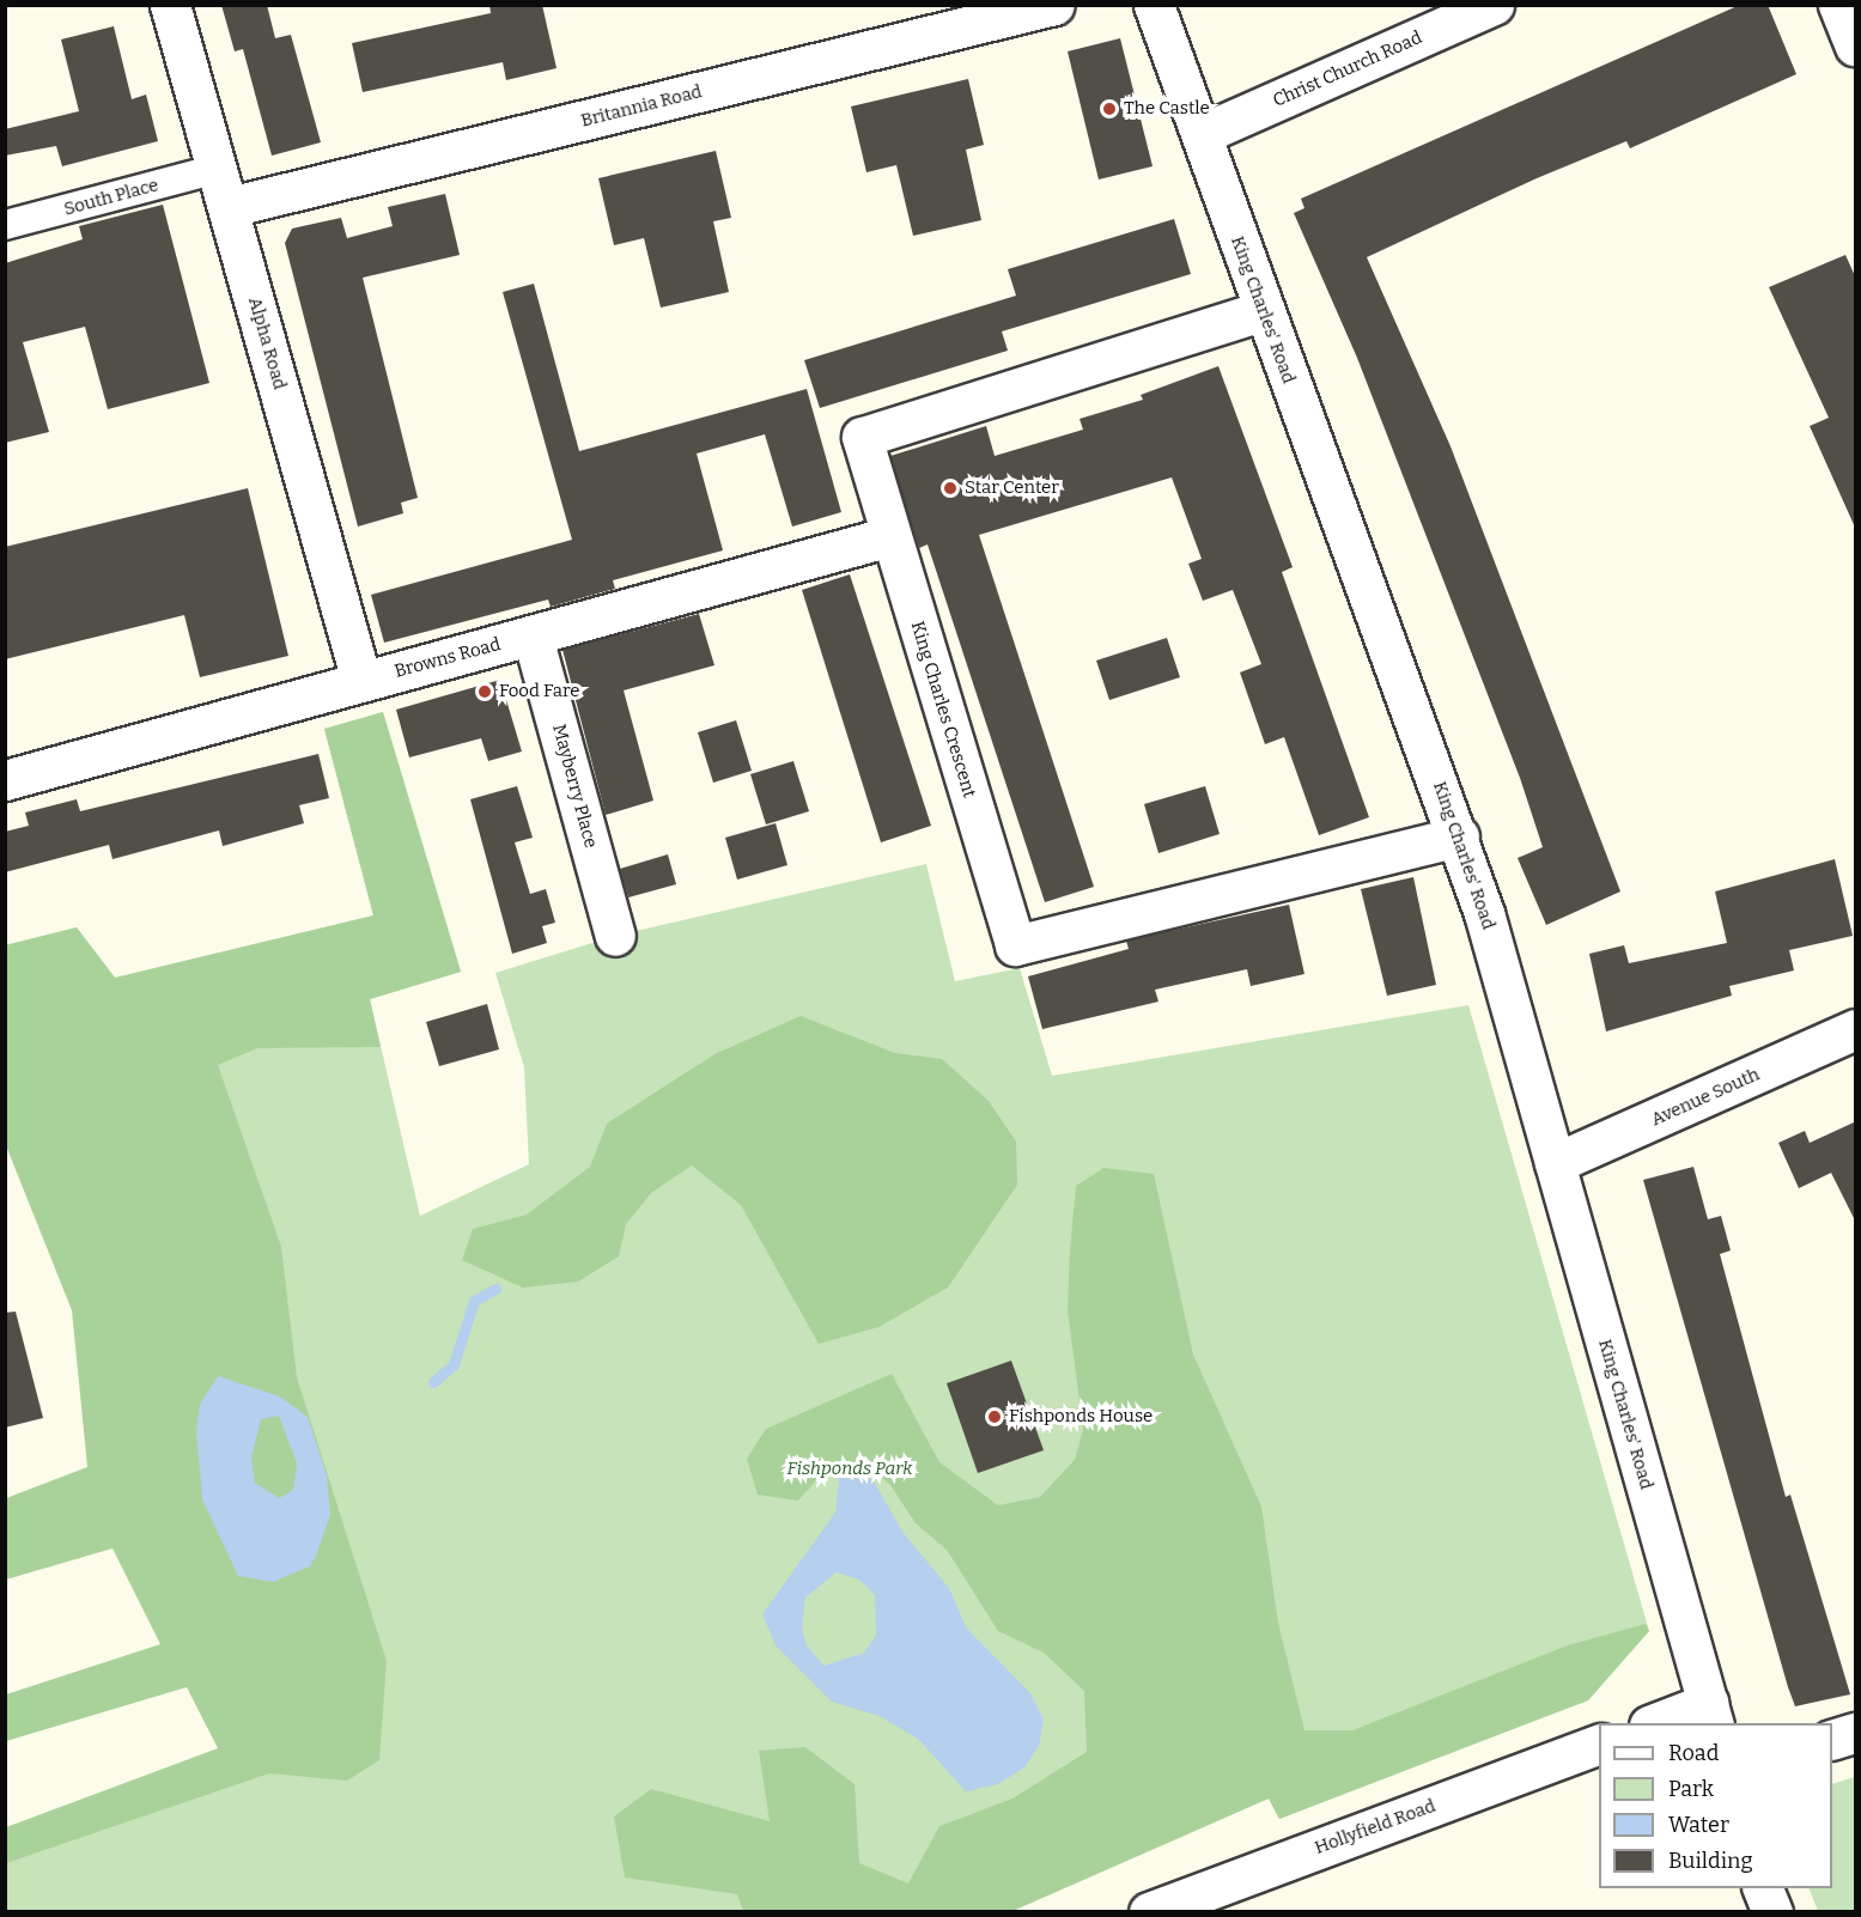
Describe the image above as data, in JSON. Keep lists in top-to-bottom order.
{
  "streets": {
    "street": [
      "Christ Church Road",
      "Britannia Road",
      "South Place",
      "King Charles' Road",
      "Alpha Road",
      "Browns Road",
      "King Charles Crescent",
      "Mayberry Place",
      "Avenue South",
      "Hollyfield Road"
    ]
  },
  "crossings": [
    ["Christ Church Road", "King Charles' Road"],
    ["Britannia Road", "Alpha Road"],
    ["South Place", "Alpha Road"],
    ["King Charles' Road", "King Charles Crescent"],
    ["King Charles' Road", "Avenue South"],
    ["Alpha Road", "Browns Road"],
    ["Browns Road", "King Charles Crescent"],
    ["Browns Road", "Mayberry Place"]
  ],
  "parks": ["Fishponds Park"],
  "places": [
    "The Castle",
    "Star Center",
    "Food Fare",
    "Fishponds House"
  ],
  "legend": [
    "Road",
    "Park",
    "Water",
    "Building"
  ]
}
